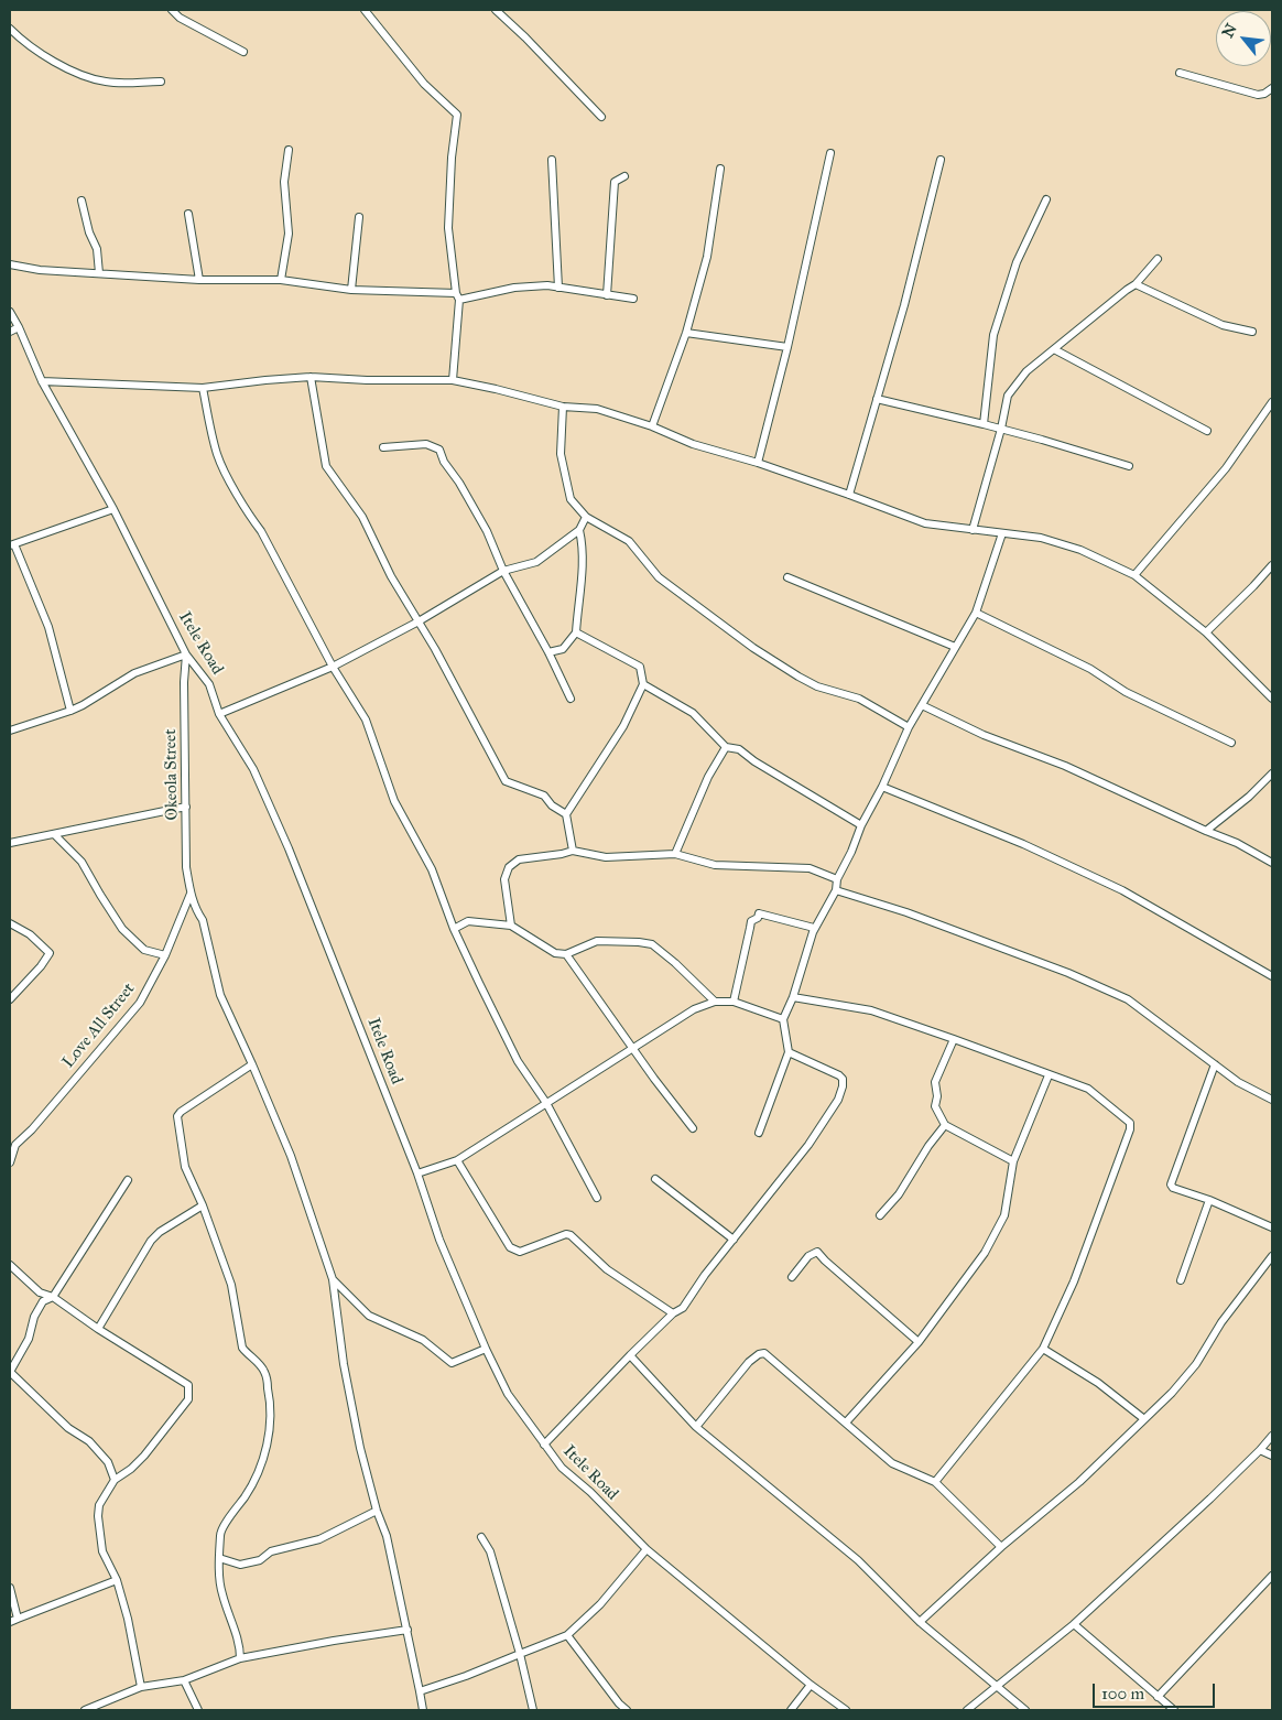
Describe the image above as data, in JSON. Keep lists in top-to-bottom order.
{
  "streets": {
    "street": ["Itele Road", "Okeola Street", "Love All Street"]
  },
  "crossings": [
    ["Itele Road", "Okeola Street"],
    ["Okeola Street", "Love All Street"]
  ],
  "scale_bar": "100 m",
  "north": "top left"
}
